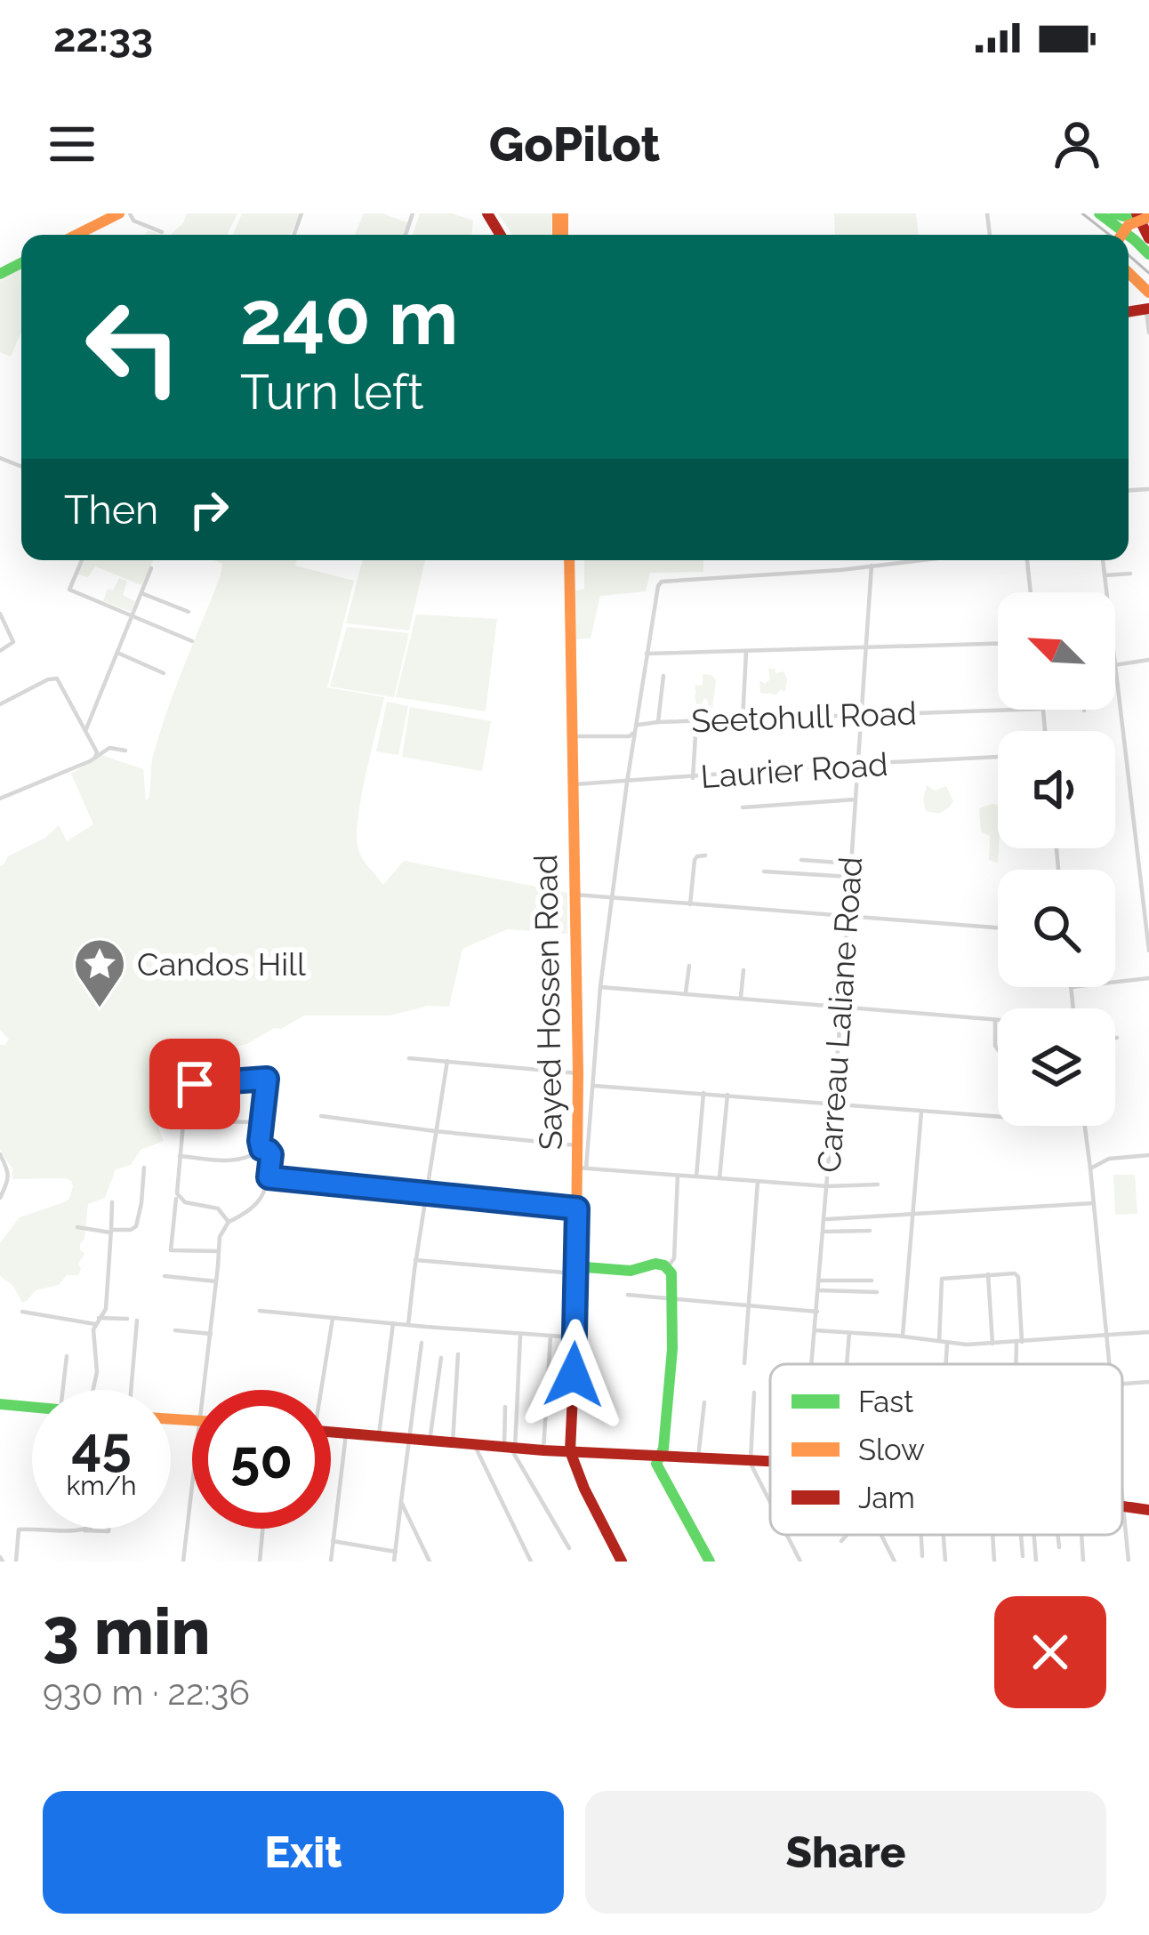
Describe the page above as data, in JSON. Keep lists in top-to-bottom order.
{
  "streets": {
    "main road": ["Sayed Hossen Road"],
    "street": ["Seetohull Road", "Laurier Road", "Carreau Laliane Road"]
  },
  "crossings": [
    ["Seetohull Road", "Sayed Hossen Road"],
    ["Seetohull Road", "Carreau Laliane Road"],
    ["Laurier Road", "Sayed Hossen Road"],
    ["Laurier Road", "Carreau Laliane Road"]
  ],
  "places": {
    "place": ["Candos Hill"]
  },
  "legend": ["Fast", "Slow", "Jam"],
  "north": "top left",
  "page": {
    "status": "22:33",
    "header": "GoPilot",
    "turn": ["240 m", "Turn left"],
    "then": "Then",
    "speed": "45 km/h",
    "limit": "50",
    "heading": ["3 min", "930 m · 22:36"],
    "buttons": ["Exit", "Share"]
  }
}
